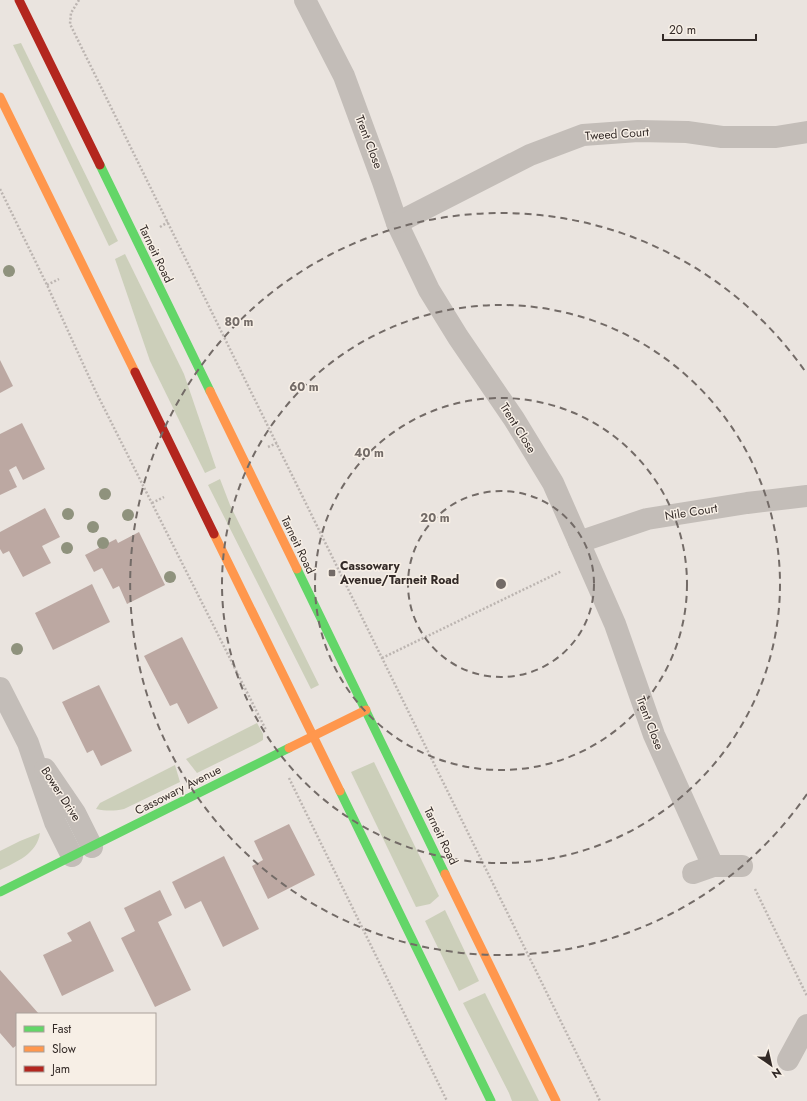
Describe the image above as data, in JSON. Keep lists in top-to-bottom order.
{
  "streets": {
    "main road": ["Tarneit Road", "Cassowary Avenue"],
    "street": [
      "Tweed Court",
      "Trent Close",
      "Nile Court",
      "Bower Drive"
    ]
  },
  "crossings": [
    ["Tweed Court", "Trent Close"],
    ["Trent Close", "Nile Court"],
    ["Tarneit Road", "Cassowary Avenue"],
    ["Cassowary Avenue", "Bower Drive"]
  ],
  "places": {
    "transit": ["Cassowary Avenue/Tarneit Road"]
  },
  "legend": ["Fast", "Slow", "Jam"],
  "scale_bar": "20 m",
  "north": "bottom right",
  "rings": [
    "80 m",
    "60 m",
    "40 m",
    "20 m"
  ]
}
